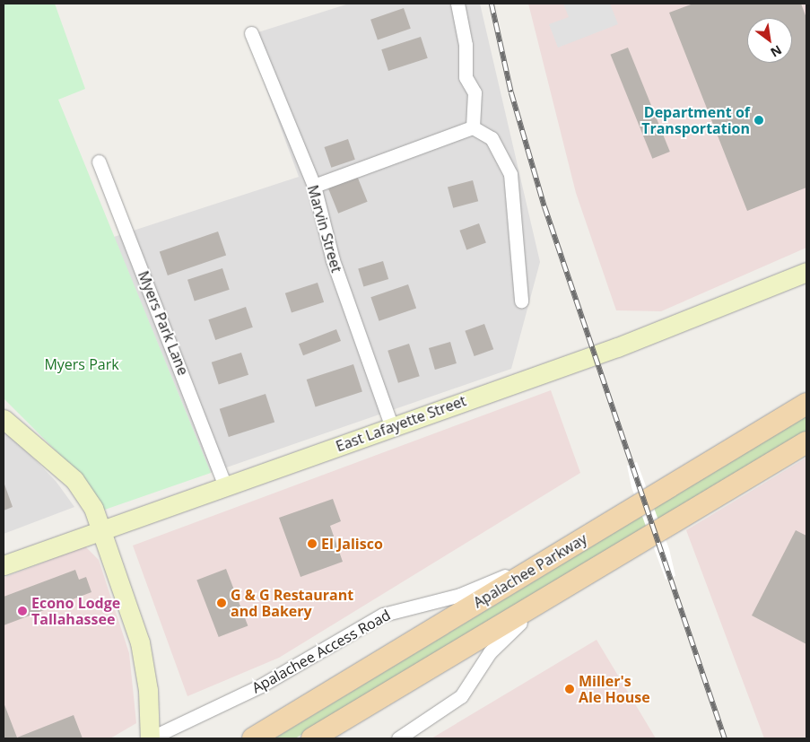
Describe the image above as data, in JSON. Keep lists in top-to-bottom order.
{
  "streets": {
    "main road": ["Apalachee Parkway"],
    "street": [
      "Marvin Street",
      "Myers Park Lane",
      "East Lafayette Street",
      "Apalachee Access Road"
    ]
  },
  "crossings": [
    ["Marvin Street", "East Lafayette Street"],
    ["Myers Park Lane", "East Lafayette Street"],
    ["Apalachee Parkway", "Apalachee Access Road"]
  ],
  "parks": ["Myers Park"],
  "places": [
    "Department of Transportation",
    "El Jalisco",
    "G & G Restaurant and Bakery",
    "Econo Lodge Tallahassee",
    "Miller's Ale House"
  ],
  "north": "bottom right"
}
